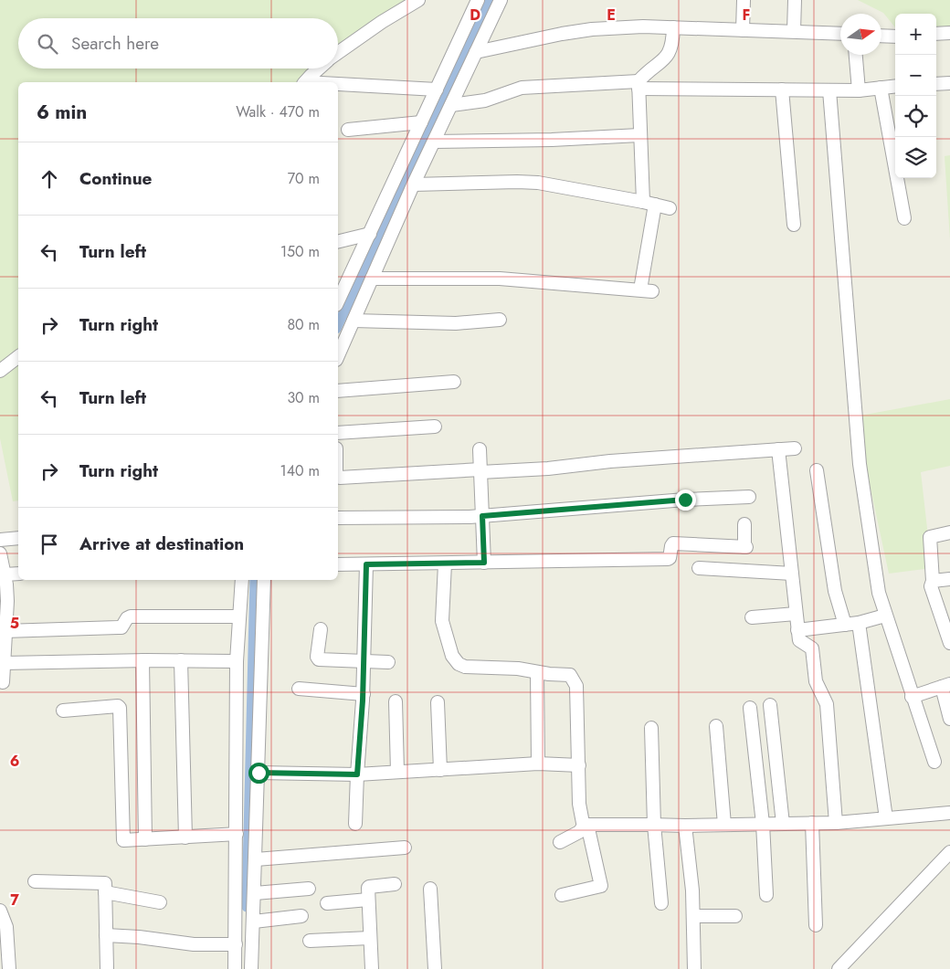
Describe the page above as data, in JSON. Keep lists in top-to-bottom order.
{
  "north": "right",
  "page": {
    "map_buttons": ["+", "−"],
    "search": "Search here",
    "heading": ["6 min", "Walk · 470 m"],
    "list": [
      ["Continue", "70 m"],
      ["Turn left", "150 m"],
      ["Turn right", "80 m"],
      ["Turn left", "30 m"],
      ["Turn right", "140 m"],
      "Arrive at destination"
    ]
  },
  "grid": {
    "columns": ["D", "E", "F"],
    "rows": ["5", "6", "7"]
  }
}
